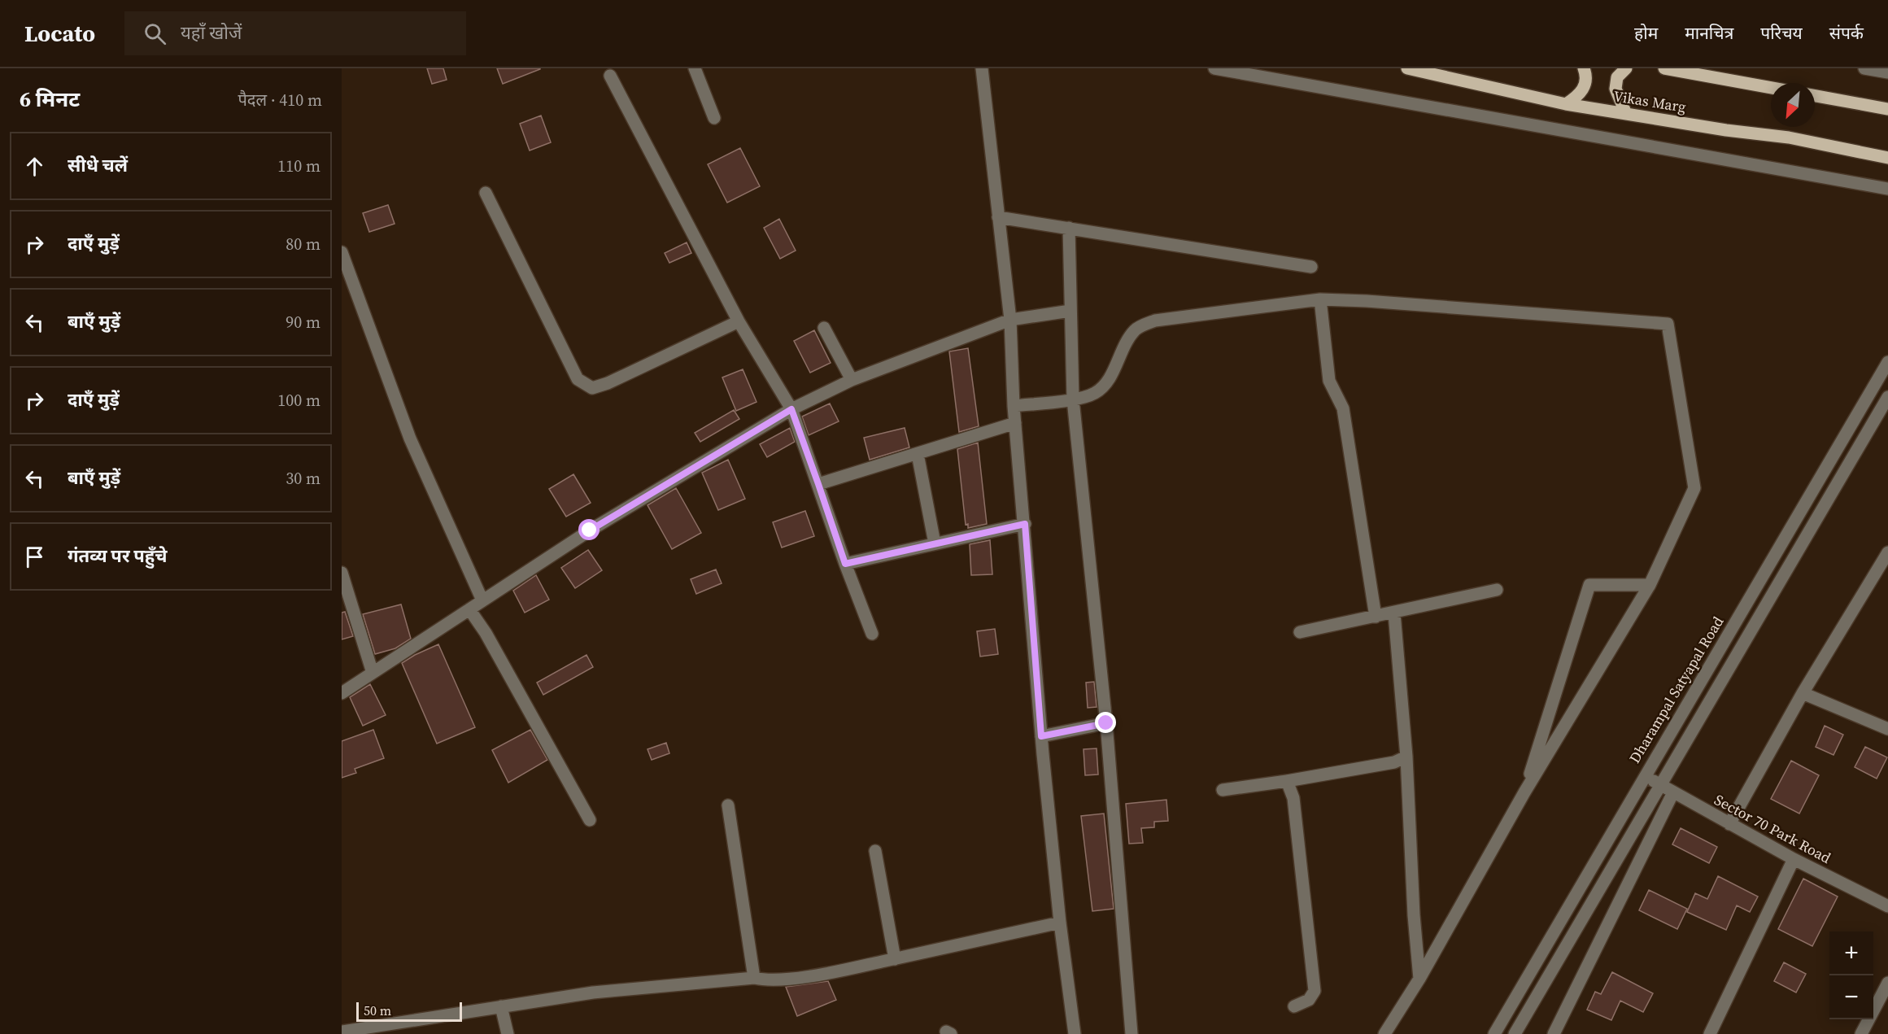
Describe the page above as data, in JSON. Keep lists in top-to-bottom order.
{
  "streets": {
    "main road": ["Vikas Marg"],
    "street": ["Dharampal Satyapal Road", "Sector 70 Park Road"]
  },
  "crossings": [
    ["Dharampal Satyapal Road", "Sector 70 Park Road"]
  ],
  "scale_bar": "50 m",
  "north": "bottom left",
  "page": {
    "header": "Locato",
    "search": "यहाँ खोजें",
    "nav": [
      "होम",
      "मानचित्र",
      "परिचय",
      "संपर्क"
    ],
    "heading": ["6 मिनट", "पैदल · 410 m"],
    "list": [
      ["सीधे चलें", "110 m"],
      ["दाएँ मुड़ें", "80 m"],
      ["बाएँ मुड़ें", "90 m"],
      ["दाएँ मुड़ें", "100 m"],
      ["बाएँ मुड़ें", "30 m"],
      "गंतव्य पर पहुँचे"
    ],
    "map_buttons": ["+", "−"],
    "scale": "50 m"
  }
}
